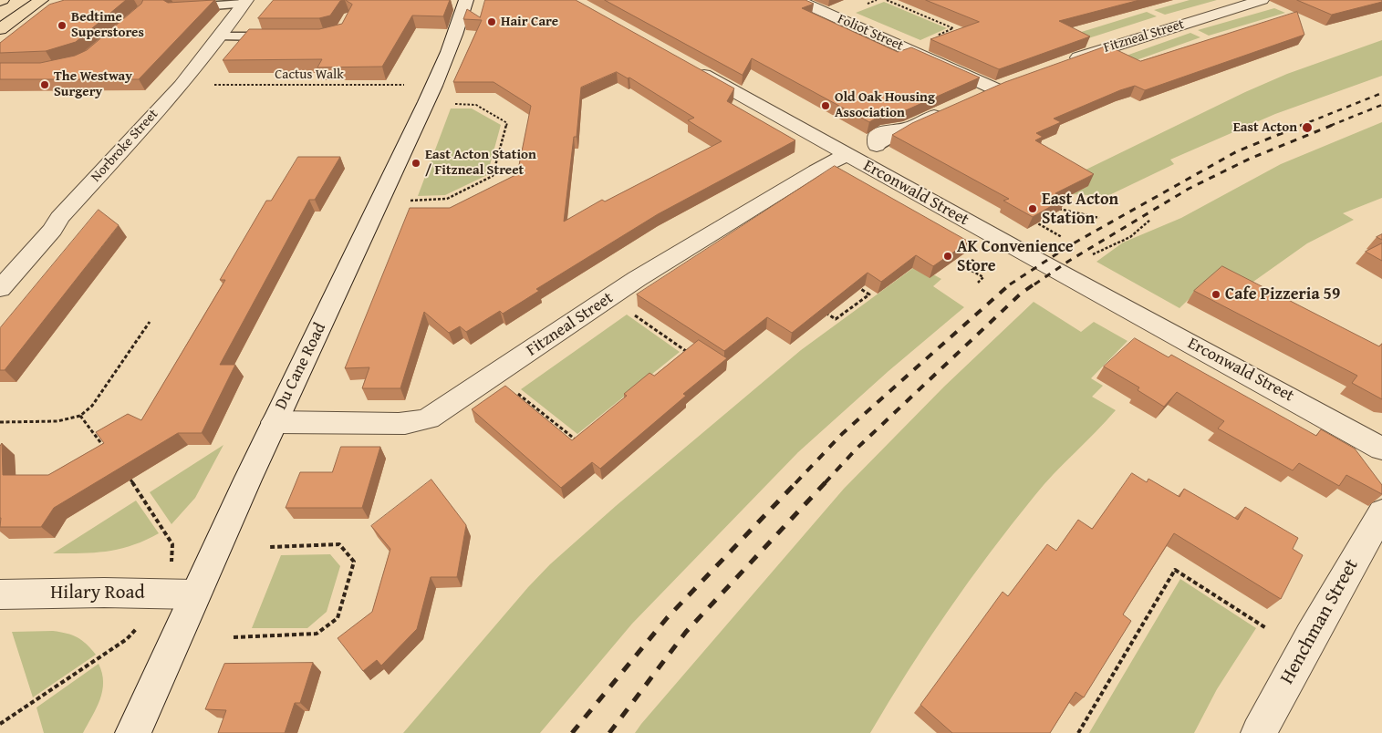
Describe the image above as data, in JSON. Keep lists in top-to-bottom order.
{
  "streets": {
    "street": [
      "Foliot Street",
      "Fitzneal Street",
      "Norbroke Street",
      "Erconwald Street",
      "Du Cane Road",
      "Hilary Road",
      "Henchman Street"
    ],
    "path": ["Cactus Walk"]
  },
  "crossings": [
    ["Fitzneal Street", "Erconwald Street"],
    ["Fitzneal Street", "Du Cane Road"],
    ["Du Cane Road", "Hilary Road"]
  ],
  "places": [
    "Hair Care",
    "Bedtime Superstores",
    "The Westway Surgery",
    "Old Oak Housing Association",
    "East Acton",
    "East Acton Station / Fitzneal Street",
    "East Acton Station",
    "AK Convenience Store",
    "Cafe Pizzeria 59"
  ]
}
